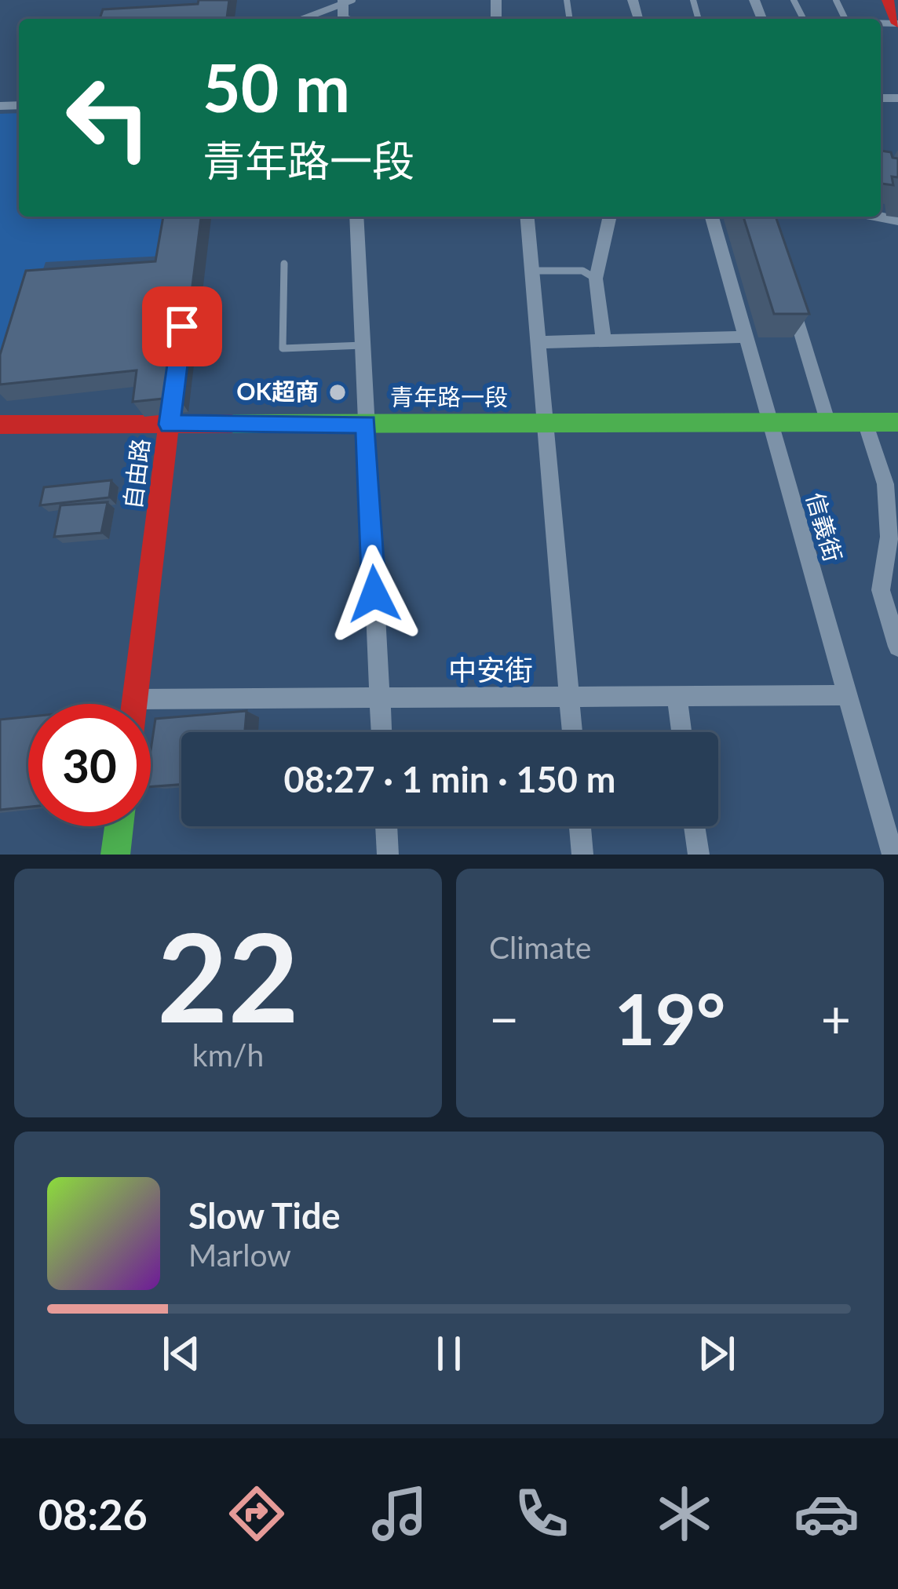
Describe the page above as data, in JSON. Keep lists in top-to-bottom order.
{
  "streets": {
    "street": [
      "青年路一段",
      "自由路",
      "信義街",
      "中安街"
    ]
  },
  "crossings": [
    ["青年路一段", "自由路"],
    ["青年路一段", "信義街"],
    ["自由路", "中安街"],
    ["信義街", "中安街"]
  ],
  "places": ["OK超商"],
  "page": {
    "turn": ["50 m", "青年路一段"],
    "limit": "30",
    "trip": "08:27 · 1 min · 150 m",
    "tile": [
      ["22", "km/h"],
      "Climate"
    ],
    "heat": ["−", "19°", "+"],
    "song": ["Slow Tide", "Marlow"],
    "tabs": "08:26"
  }
}
